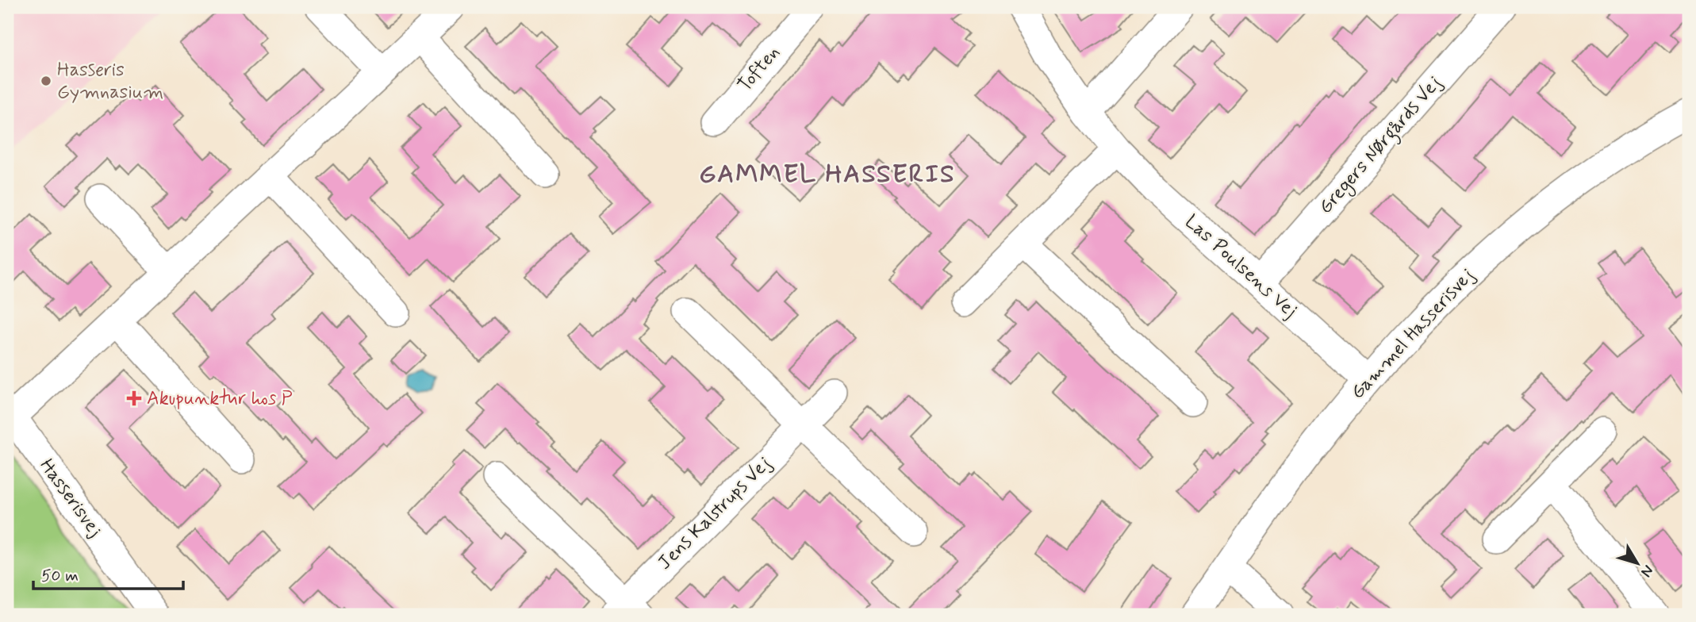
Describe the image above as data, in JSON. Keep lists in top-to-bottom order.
{
  "streets": {
    "street": [
      "Toften",
      "Gregers Nørgårds Vej",
      "Las Poulsens Vej",
      "Gammel Hasserisvej",
      "Hasserisvej",
      "Jens Kalstrups Vej"
    ]
  },
  "crossings": [
    ["Gregers Nørgårds Vej", "Las Poulsens Vej"],
    ["Las Poulsens Vej", "Gammel Hasserisvej"]
  ],
  "districts": ["GAMMEL HASSERIS"],
  "places": {
    "other": ["Hasseris Gymnasium"],
    "health": ["Akupunktur hos P"]
  },
  "scale_bar": "50 m",
  "north": "bottom right"
}
